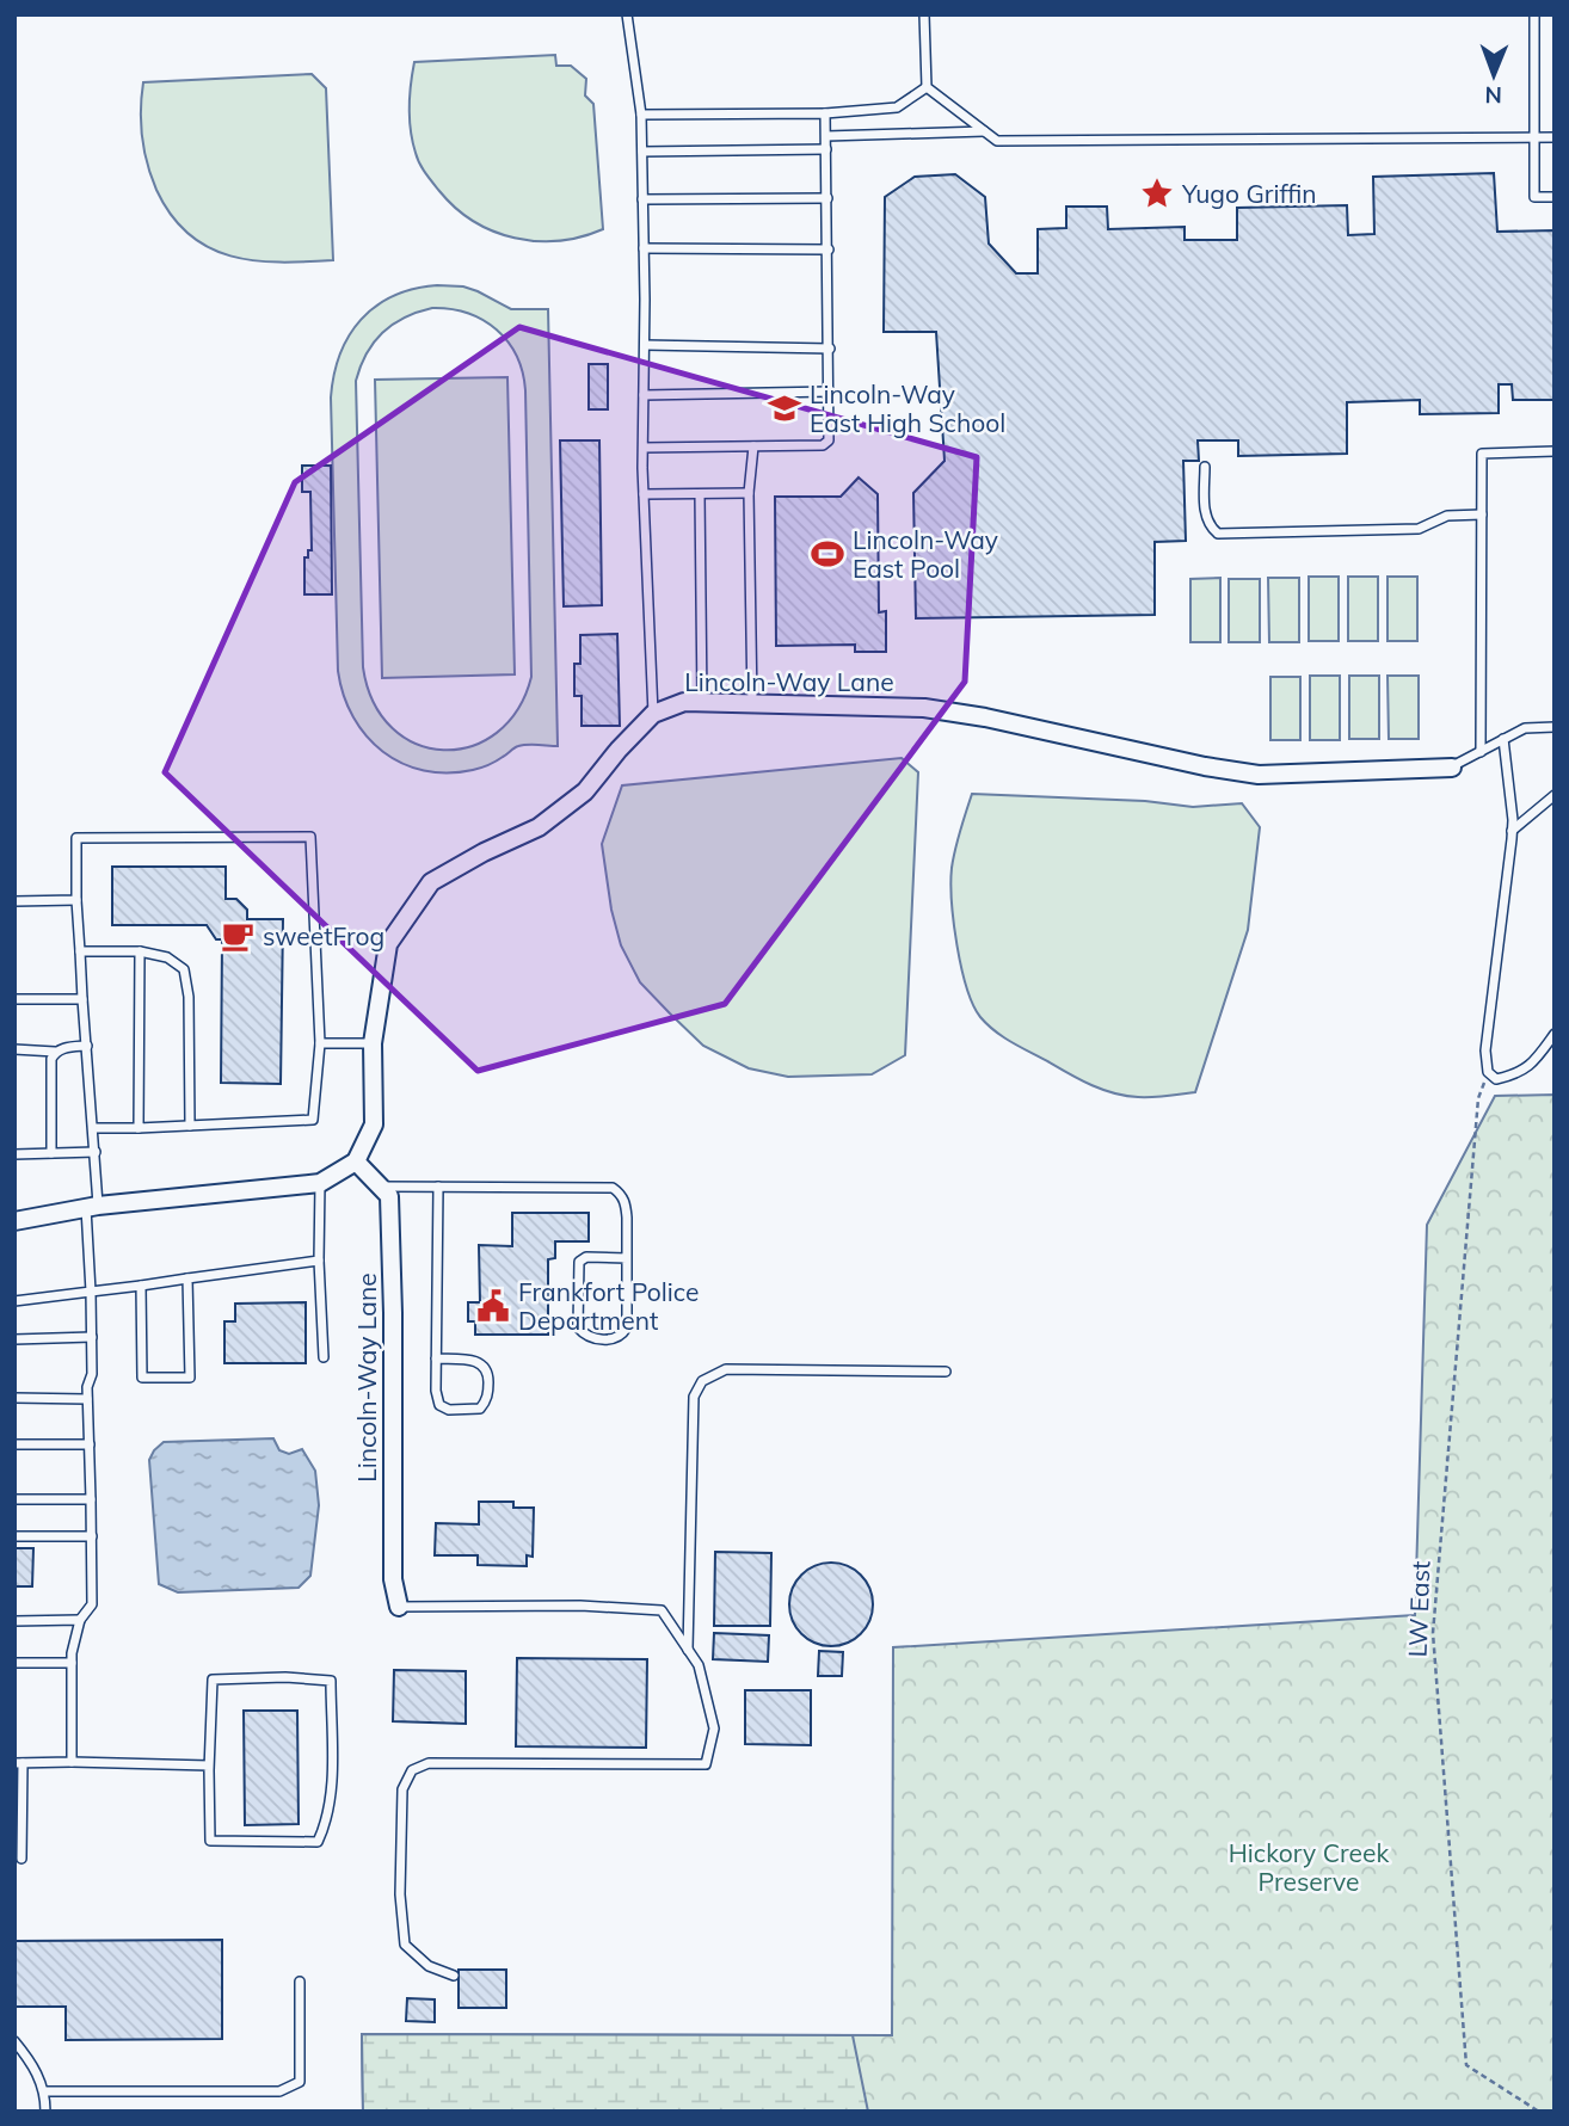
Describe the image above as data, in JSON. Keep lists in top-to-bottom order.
{
  "streets": {
    "street": ["Lincoln-Way Lane"],
    "path": ["LW East"]
  },
  "parks": ["Hickory Creek Preserve"],
  "places": {
    "place": ["Yugo Griffin"],
    "school or university": ["Lincoln-Way East High School"],
    "sports": ["Lincoln-Way East Pool"],
    "cafe": ["sweetFrog"],
    "public building": ["Frankfort Police Department"]
  },
  "north": "bottom"
}
